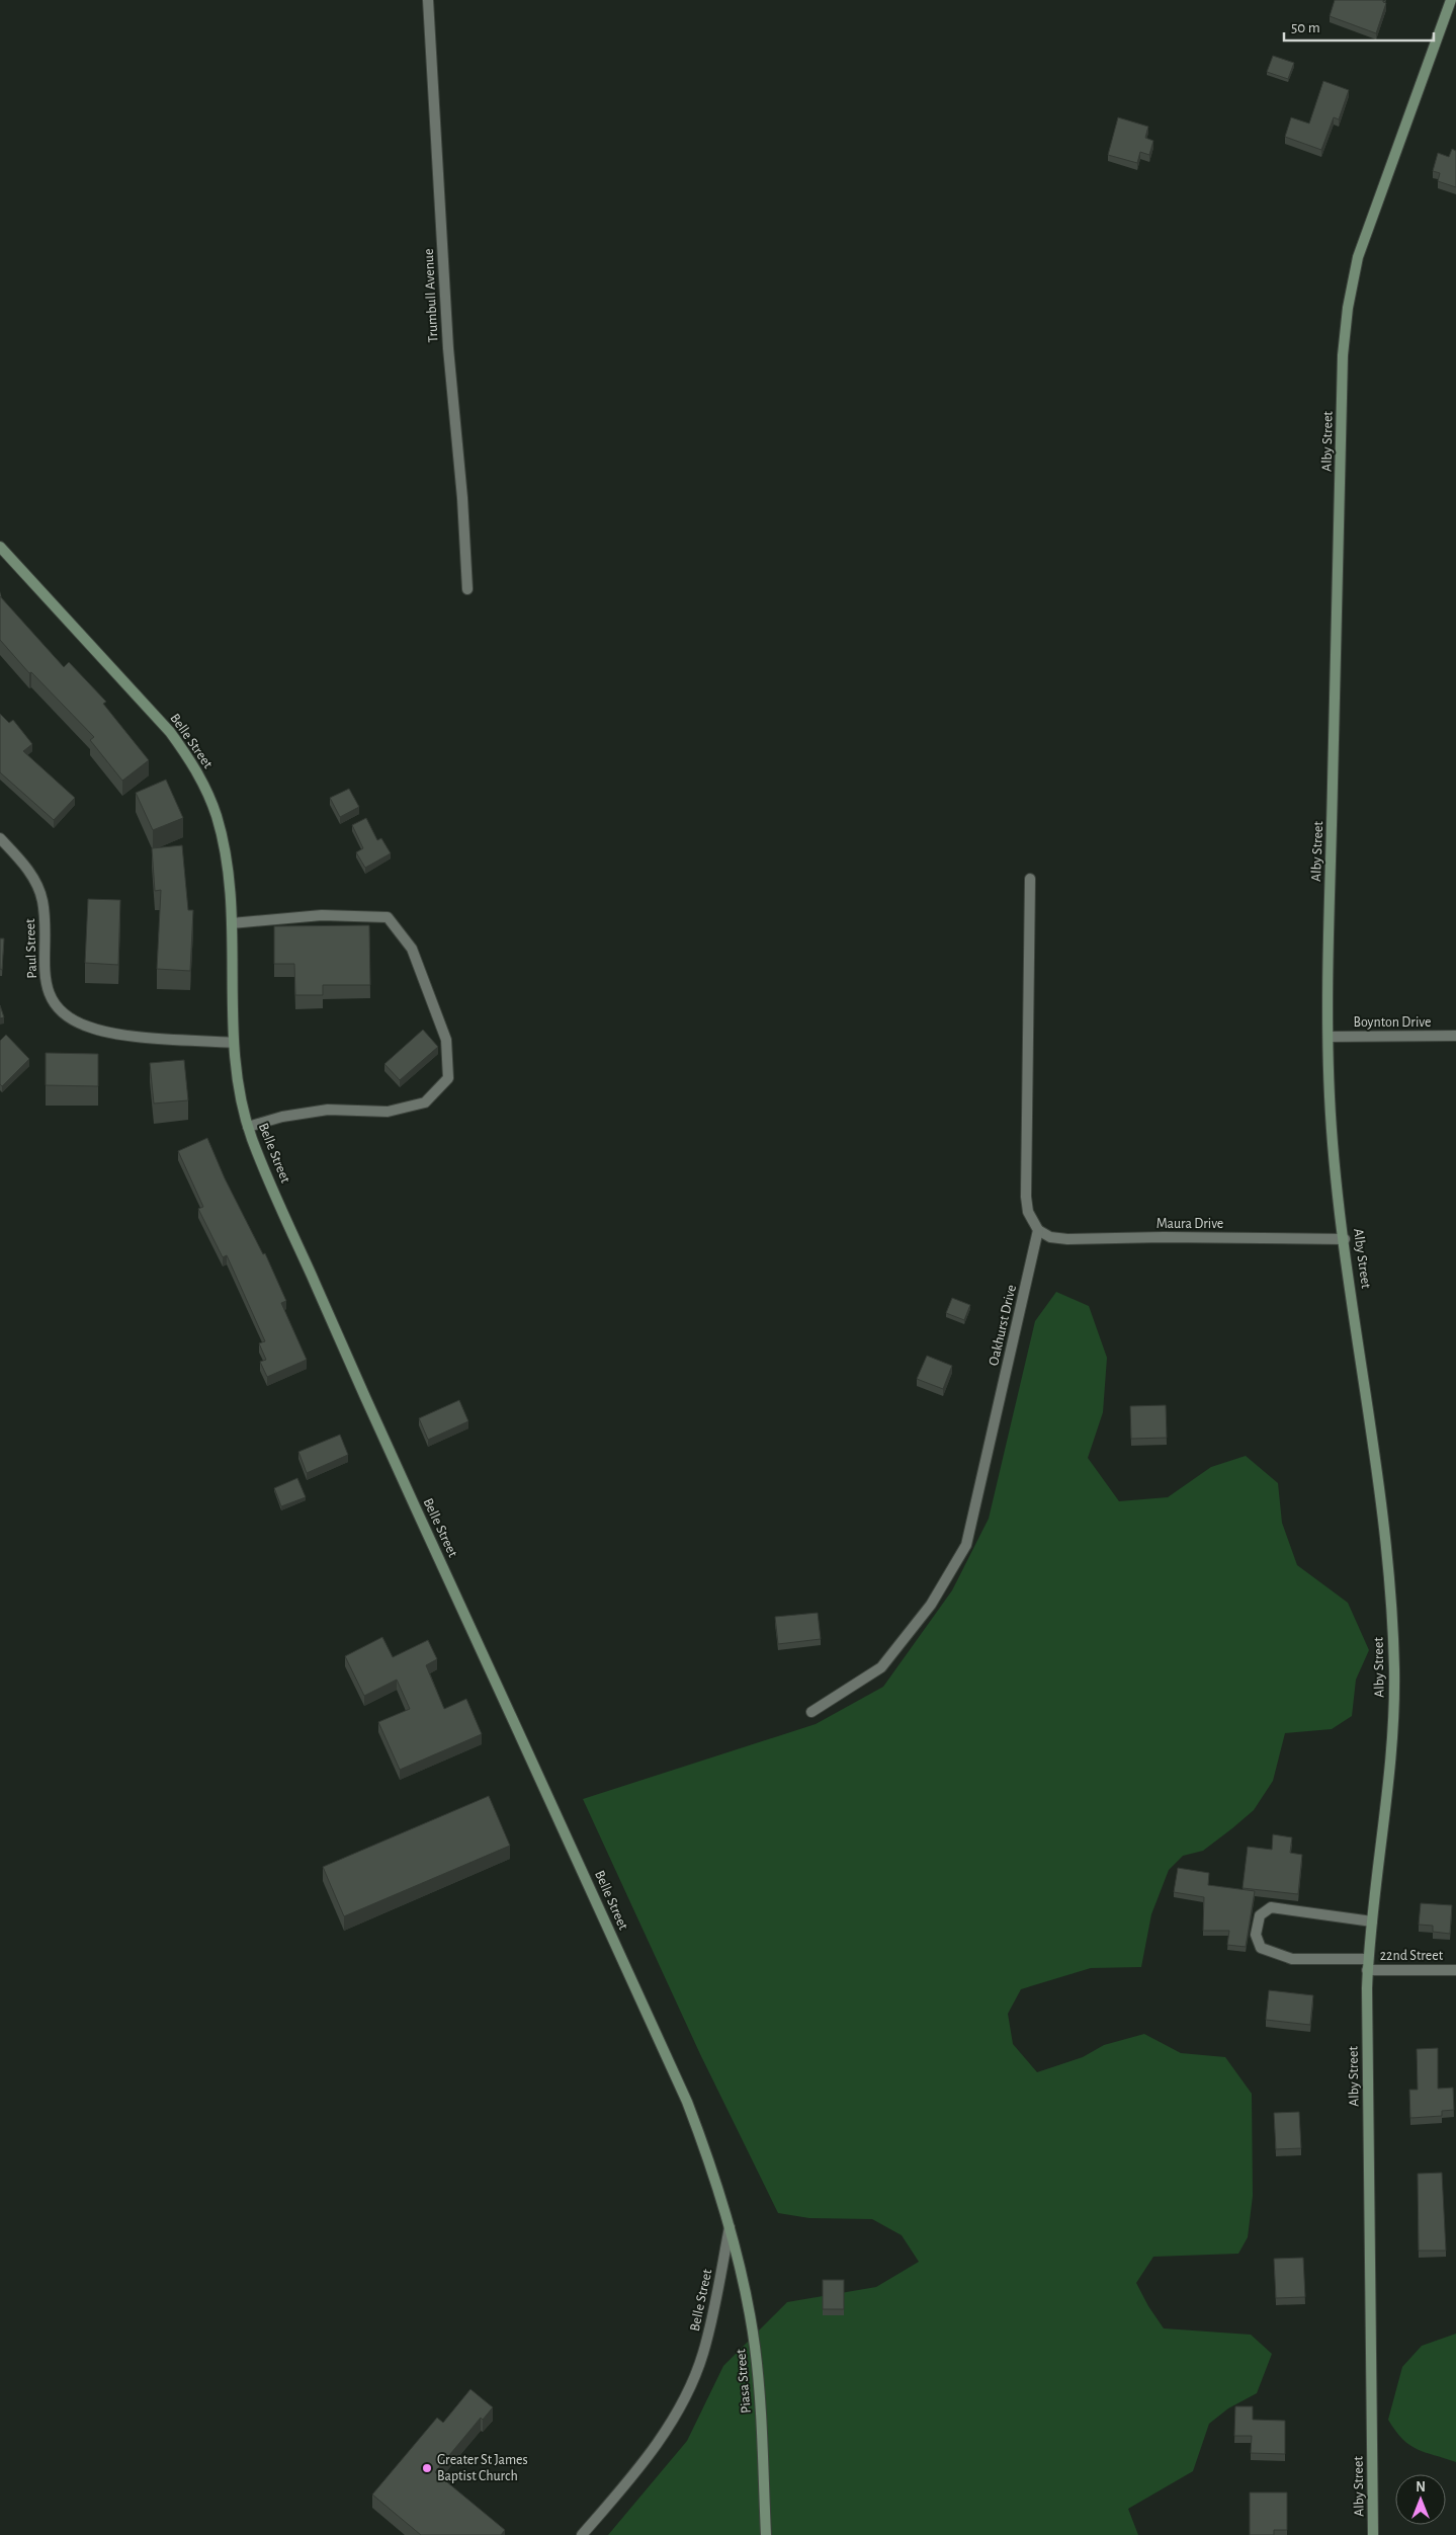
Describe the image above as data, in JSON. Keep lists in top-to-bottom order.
{
  "streets": {
    "street": [
      "Trumbull Avenue",
      "Alby Street",
      "Belle Street",
      "Paul Street",
      "Boynton Drive",
      "Maura Drive",
      "Oakhurst Drive",
      "22nd Street",
      "Piasa Street"
    ]
  },
  "crossings": [
    ["Alby Street", "Boynton Drive"],
    ["Alby Street", "Maura Drive"],
    ["Alby Street", "22nd Street"],
    ["Belle Street", "Paul Street"],
    ["Belle Street", "Piasa Street"],
    ["Maura Drive", "Oakhurst Drive"]
  ],
  "places": ["Greater St James Baptist Church"],
  "scale_bar": "50 m",
  "north": "top"
}
